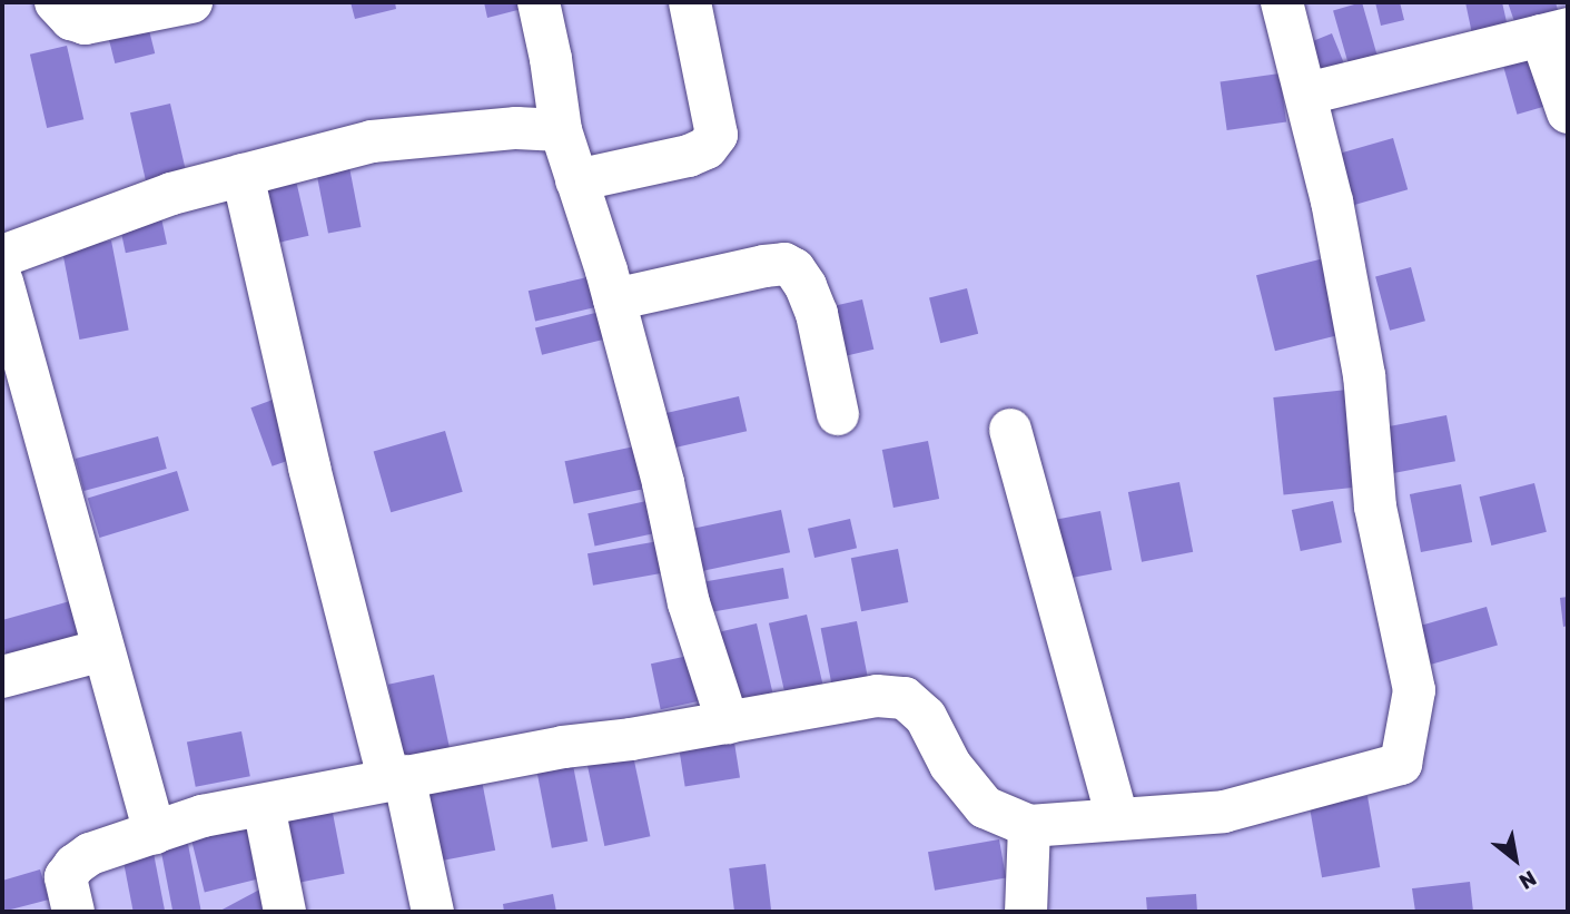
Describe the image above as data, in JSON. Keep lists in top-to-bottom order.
{
  "north": "bottom right"
}
